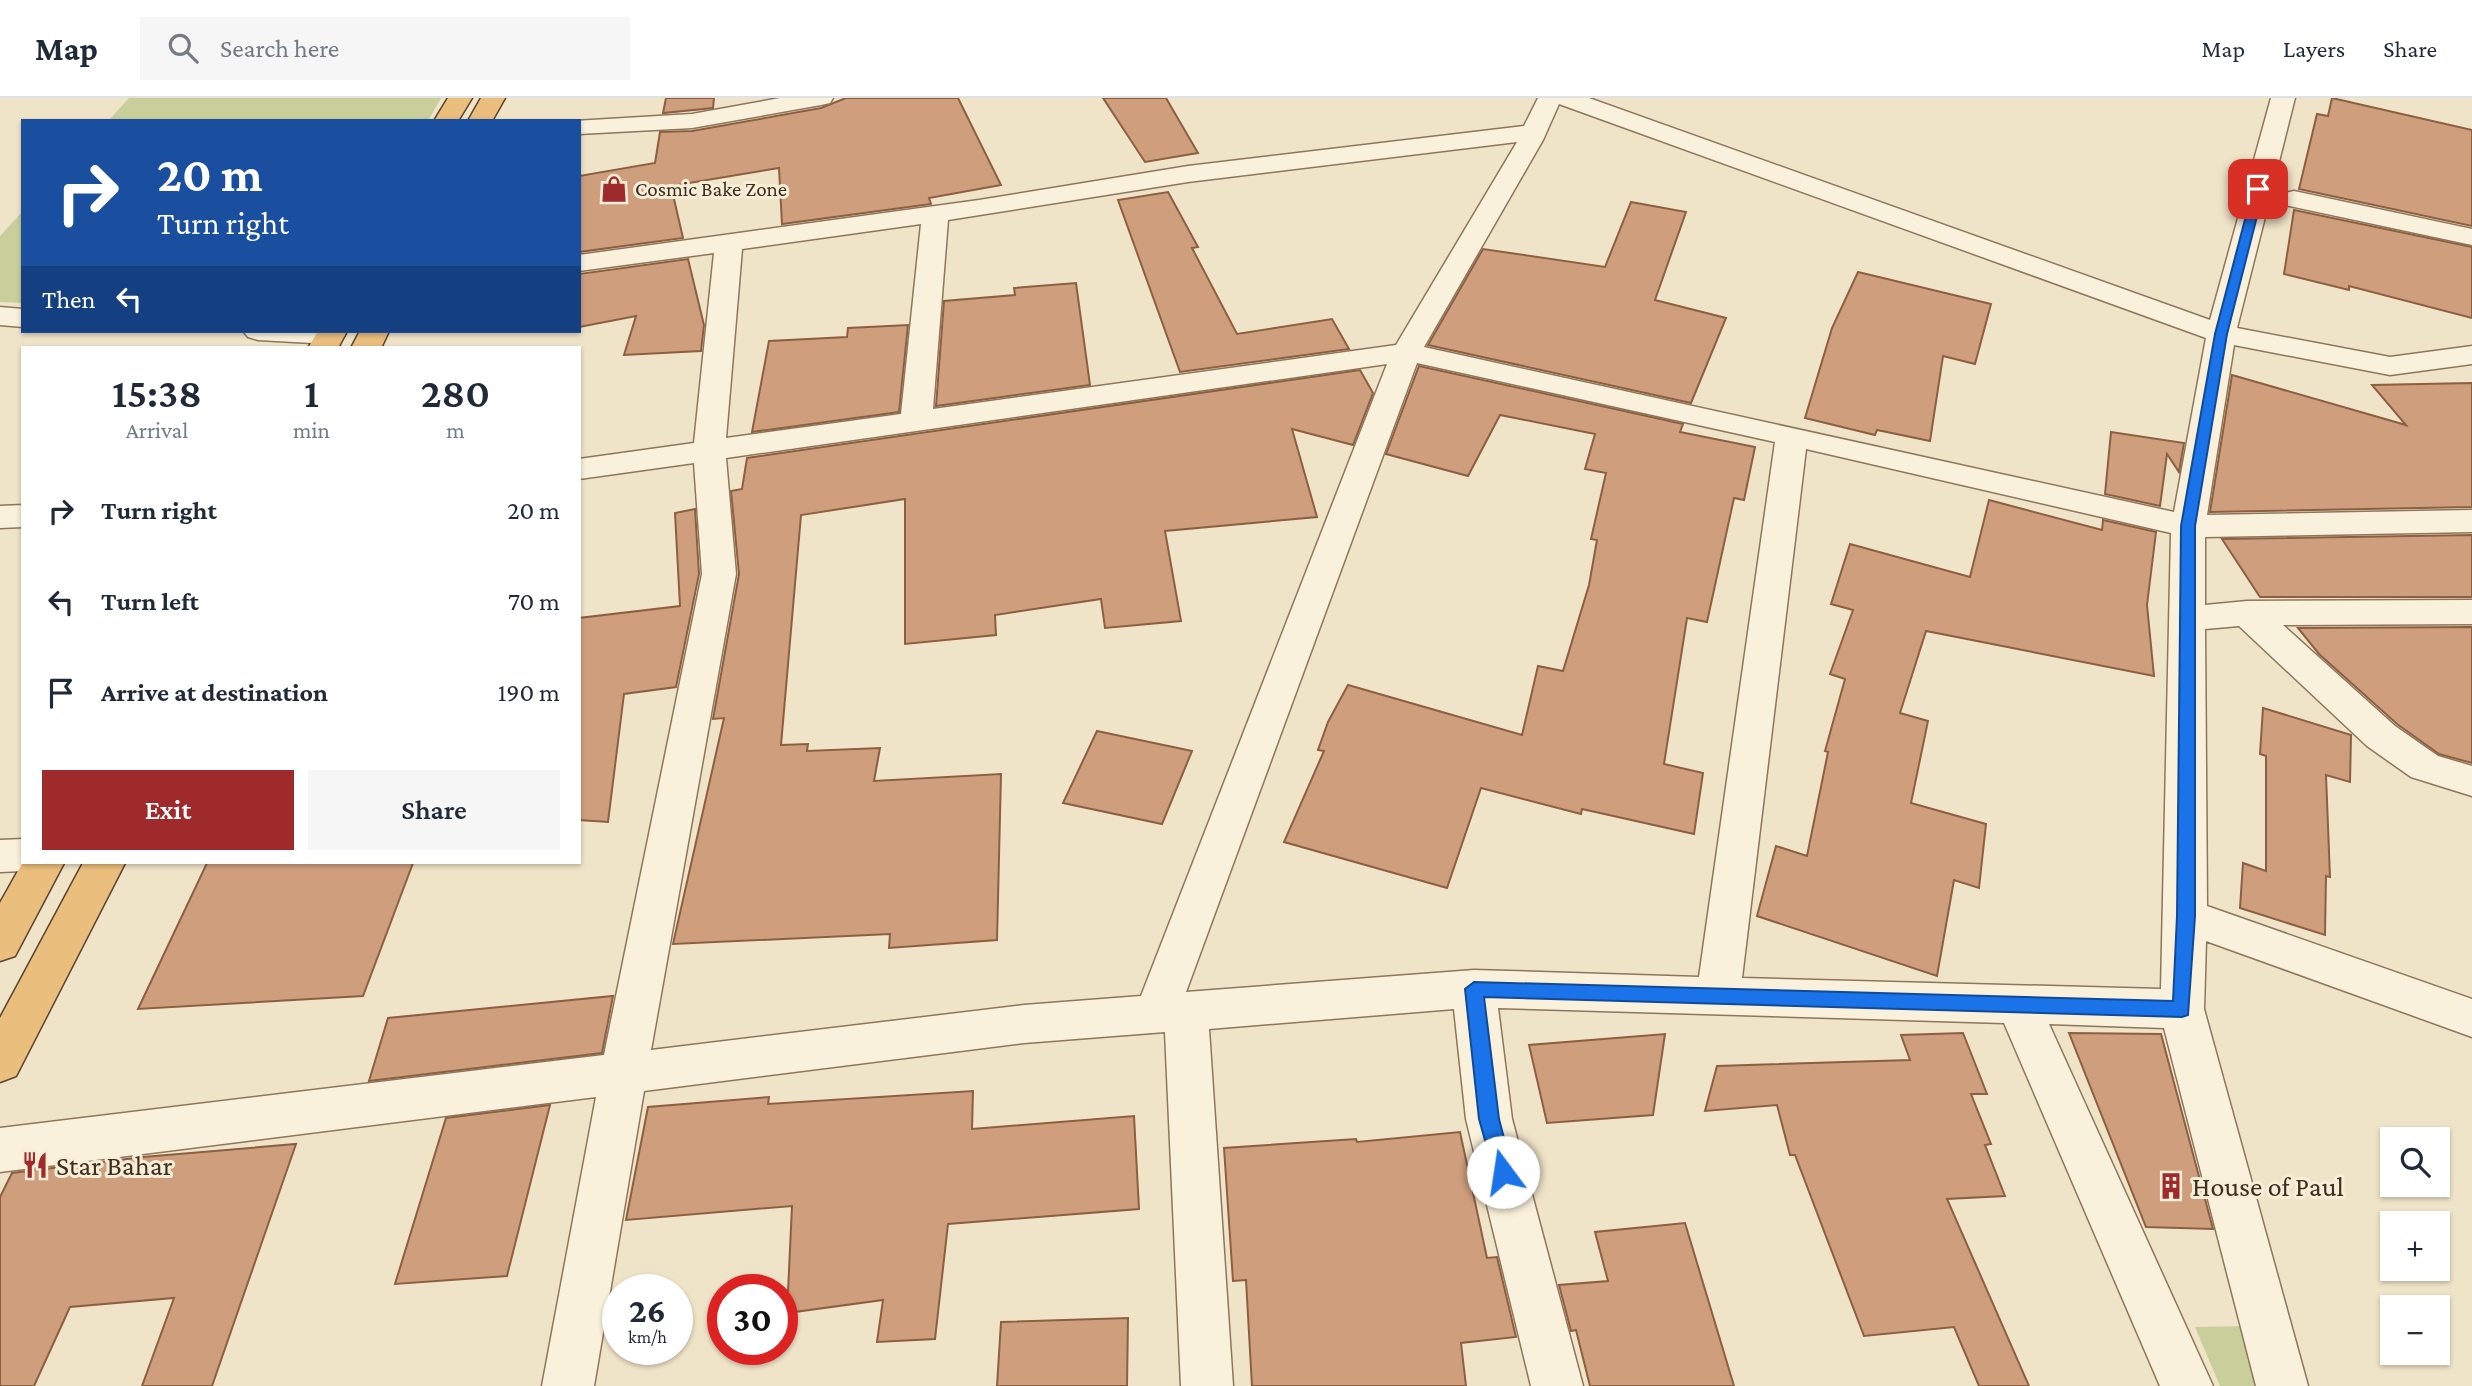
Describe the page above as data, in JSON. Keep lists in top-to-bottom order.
{
  "places": {
    "shop": ["Cosmic Bake Zone"],
    "restaurant": ["Star Bahar"],
    "building": ["House of Paul"]
  },
  "page": {
    "header": "Map",
    "search": "Search here",
    "nav": ["Map", "Layers", "Share"],
    "turn": ["20 m", "Turn right"],
    "then": "Then",
    "eta": [
      "15:38",
      "Arrival",
      "1",
      "min",
      "280",
      "m"
    ],
    "list": [
      {
        "name": "Turn right",
        "value": "20 m"
      },
      {
        "name": "Turn left",
        "value": "70 m"
      },
      {
        "name": "Arrive at destination",
        "value": "190 m"
      }
    ],
    "buttons": ["Exit", "Share"],
    "map_buttons": ["+", "−"],
    "speed": "26 km/h",
    "limit": "30"
  }
}
